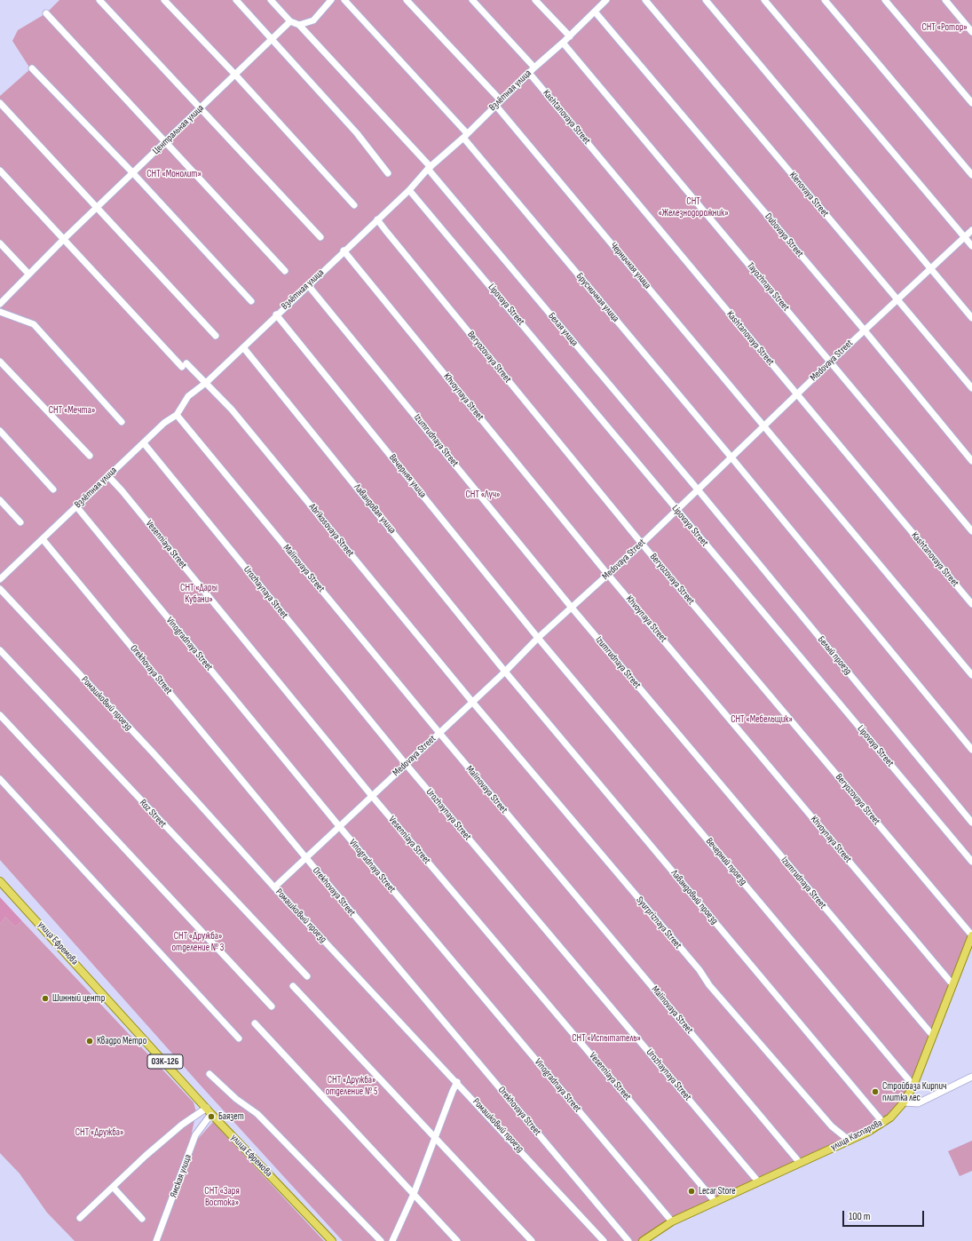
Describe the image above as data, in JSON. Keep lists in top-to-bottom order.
{
  "streets": {
    "main road": ["улица Ефремова", "03К-126", "улица Каспарова"],
    "street": [
      "Взлётная улица",
      "Kashtanovaya Street",
      "Центральная улица",
      "Klenovaya Street",
      "Dubovaya Street",
      "Черничная улица",
      "Tayozhnaya Street",
      "Брусничная улица",
      "Lipovaya Street",
      "Белая улица",
      "Beryozovaya Street",
      "Medovaya Street",
      "Khvoynaya Street",
      "Izumrudnaya Street",
      "Вечерняя улица",
      "Лавандовая улица",
      "Abrikosovaya Street",
      "Vesenniaya Street",
      "Malinovaya Street",
      "Urozhaynaya Street",
      "Vinogradnaya Street",
      "Белый проезд",
      "Orekhovaya Street",
      "Ромашковый проезд",
      "Roz Street",
      "Вечерний проезд",
      "Лавандовый проезд",
      "Syurpriznaya Street",
      "Ямская улица"
    ]
  },
  "crossings": [
    ["Взлётная улица", "Kashtanovaya Street"],
    ["Взлётная улица", "Dubovaya Street"],
    ["Взлётная улица", "Черничная улица"],
    ["Взлётная улица", "Tayozhnaya Street"],
    ["Взлётная улица", "Брусничная улица"],
    ["Взлётная улица", "Lipovaya Street"],
    ["Взлётная улица", "Белая улица"],
    ["Взлётная улица", "Beryozovaya Street"],
    ["Взлётная улица", "Khvoynaya Street"],
    ["Взлётная улица", "Izumrudnaya Street"],
    ["Взлётная улица", "Вечерняя улица"],
    ["Взлётная улица", "Лавандовая улица"],
    ["Взлётная улица", "Abrikosovaya Street"],
    ["Взлётная улица", "Vesenniaya Street"],
    ["Взлётная улица", "Malinovaya Street"],
    ["Взлётная улица", "Urozhaynaya Street"],
    ["Взлётная улица", "Vinogradnaya Street"],
    ["Взлётная улица", "Orekhovaya Street"],
    ["Kashtanovaya Street", "Medovaya Street"],
    ["Центральная улица", "Abrikosovaya Street"],
    ["Klenovaya Street", "Medovaya Street"],
    ["Dubovaya Street", "Medovaya Street"],
    ["Черничная улица", "Medovaya Street"],
    ["Tayozhnaya Street", "Medovaya Street"],
    ["Брусничная улица", "Medovaya Street"],
    ["Lipovaya Street", "Medovaya Street"],
    ["Белая улица", "Medovaya Street"],
    ["Белая улица", "Белый проезд"],
    ["Beryozovaya Street", "Medovaya Street"],
    ["Beryozovaya Street", "улица Каспарова"],
    ["Medovaya Street", "Khvoynaya Street"],
    ["Medovaya Street", "Izumrudnaya Street"],
    ["Medovaya Street", "Вечерняя улица"],
    ["Medovaya Street", "Лавандовая улица"],
    ["Medovaya Street", "Abrikosovaya Street"],
    ["Medovaya Street", "Vesenniaya Street"],
    ["Medovaya Street", "Malinovaya Street"],
    ["Medovaya Street", "Urozhaynaya Street"],
    ["Medovaya Street", "Vinogradnaya Street"],
    ["Medovaya Street", "Белый проезд"],
    ["Medovaya Street", "Orekhovaya Street"],
    ["Medovaya Street", "Ромашковый проезд"],
    ["Medovaya Street", "Вечерний проезд"],
    ["Medovaya Street", "Лавандовый проезд"],
    ["Medovaya Street", "Syurpriznaya Street"],
    ["Khvoynaya Street", "улица Каспарова"],
    ["Izumrudnaya Street", "улица Каспарова"],
    ["Вечерняя улица", "Вечерний проезд"],
    ["Лавандовая улица", "Лавандовый проезд"],
    ["Abrikosovaya Street", "Syurpriznaya Street"],
    ["Vesenniaya Street", "улица Каспарова"],
    ["Malinovaya Street", "улица Каспарова"],
    ["Urozhaynaya Street", "улица Каспарова"],
    ["Vinogradnaya Street", "улица Каспарова"],
    ["Вечерний проезд", "улица Каспарова"],
    ["Лавандовый проезд", "улица Каспарова"],
    ["Syurpriznaya Street", "улица Каспарова"],
    ["улица Ефремова", "Ямская улица"]
  ],
  "parks": [
    "СНТ «Ротор»",
    "СНТ «Монолит»",
    "СНТ «Железнодорожник»",
    "СНТ «Мечта»",
    "СНТ «Луч»",
    "СНТ «Дары Кубани»",
    "СНТ «Мебельщик»",
    "СНТ «Дружба» отделение № 3",
    "СНТ «Испытатель»",
    "СНТ «Дружба» отделение № 5",
    "СНТ «Дружба»",
    "СНТ «Заря Востока»"
  ],
  "places": [
    "Шинный центр",
    "Квадро Метро",
    "Стройбаза Кирпич плитка лес",
    "Баязет",
    "Lecar Store"
  ],
  "scale_bar": "100 m"
}
